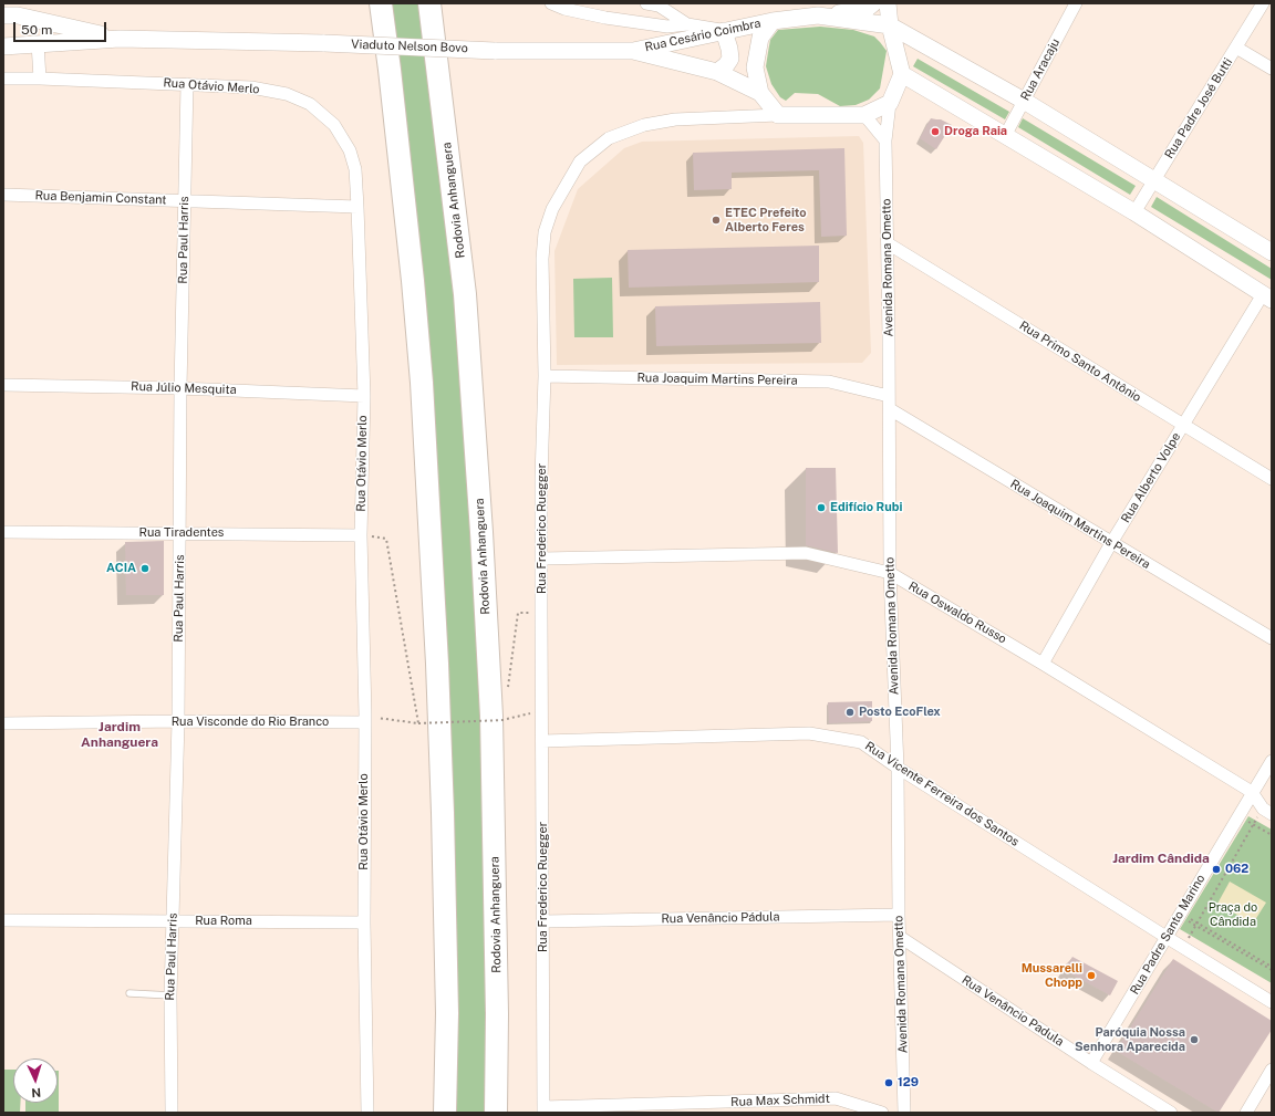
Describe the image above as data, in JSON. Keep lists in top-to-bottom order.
{
  "streets": {
    "highway": ["Rodovia Anhanguera"],
    "street": [
      "Rua Cesário Coimbra",
      "Viaduto Nelson Bovo",
      "Rua Aracaju",
      "Rua Otávio Merlo",
      "Rua Padre José Butti",
      "Rua Benjamin Constant",
      "Rua Paul Harris",
      "Avenida Romana Ometto",
      "Rua Primo Santo Antônio",
      "Rua Joaquim Martins Pereira",
      "Rua Júlio Mesquita",
      "Rua Alberto Volpe",
      "Rua Frederico Ruegger",
      "Rua Tiradentes",
      "Rua Oswaldo Russo",
      "Rua Visconde do Rio Branco",
      "Rua Vicente Ferreira dos Santos",
      "Rua Venâncio Pádula",
      "Rua Roma",
      "Rua Padre Santo Marino",
      "Rua Venâncio Padula",
      "Rua Max Schmidt"
    ]
  },
  "crossings": [
    ["Rua Cesário Coimbra", "Viaduto Nelson Bovo"],
    ["Rua Cesário Coimbra", "Avenida Romana Ometto"],
    ["Rua Cesário Coimbra", "Rua Frederico Ruegger"],
    ["Rua Otávio Merlo", "Rua Benjamin Constant"],
    ["Rua Otávio Merlo", "Rua Paul Harris"],
    ["Rua Otávio Merlo", "Rua Júlio Mesquita"],
    ["Rua Otávio Merlo", "Rua Tiradentes"],
    ["Rua Otávio Merlo", "Rua Visconde do Rio Branco"],
    ["Rua Otávio Merlo", "Rua Roma"],
    ["Rua Benjamin Constant", "Rua Paul Harris"],
    ["Rua Paul Harris", "Rua Júlio Mesquita"],
    ["Rua Paul Harris", "Rua Tiradentes"],
    ["Rua Paul Harris", "Rua Visconde do Rio Branco"],
    ["Rua Paul Harris", "Rua Roma"],
    ["Avenida Romana Ometto", "Rua Primo Santo Antônio"],
    ["Avenida Romana Ometto", "Rua Joaquim Martins Pereira"],
    ["Avenida Romana Ometto", "Rua Frederico Ruegger"],
    ["Avenida Romana Ometto", "Rua Oswaldo Russo"],
    ["Avenida Romana Ometto", "Rua Vicente Ferreira dos Santos"],
    ["Avenida Romana Ometto", "Rua Venâncio Pádula"],
    ["Avenida Romana Ometto", "Rua Venâncio Padula"],
    ["Rua Primo Santo Antônio", "Rua Alberto Volpe"],
    ["Rua Joaquim Martins Pereira", "Rua Alberto Volpe"],
    ["Rua Joaquim Martins Pereira", "Rua Frederico Ruegger"],
    ["Rua Alberto Volpe", "Rua Oswaldo Russo"],
    ["Rua Frederico Ruegger", "Rua Oswaldo Russo"],
    ["Rua Frederico Ruegger", "Rua Vicente Ferreira dos Santos"],
    ["Rua Frederico Ruegger", "Rua Venâncio Pádula"],
    ["Rua Frederico Ruegger", "Rua Max Schmidt"],
    ["Rua Oswaldo Russo", "Rua Padre Santo Marino"],
    ["Rua Vicente Ferreira dos Santos", "Rua Padre Santo Marino"],
    ["Rua Padre Santo Marino", "Rua Venâncio Padula"]
  ],
  "districts": ["Jardim Anhanguera", "Jardim Cândida"],
  "parks": ["Praça do Cândida"],
  "places": [
    "Droga Raia",
    "ETEC Prefeito Alberto Feres",
    "Edifício Rubi",
    "ACIA",
    "Posto EcoFlex",
    "062",
    "Mussarelli Chopp",
    "Paróquia Nossa Senhora Aparecida",
    "129"
  ],
  "scale_bar": "50 m",
  "north": "bottom"
}
